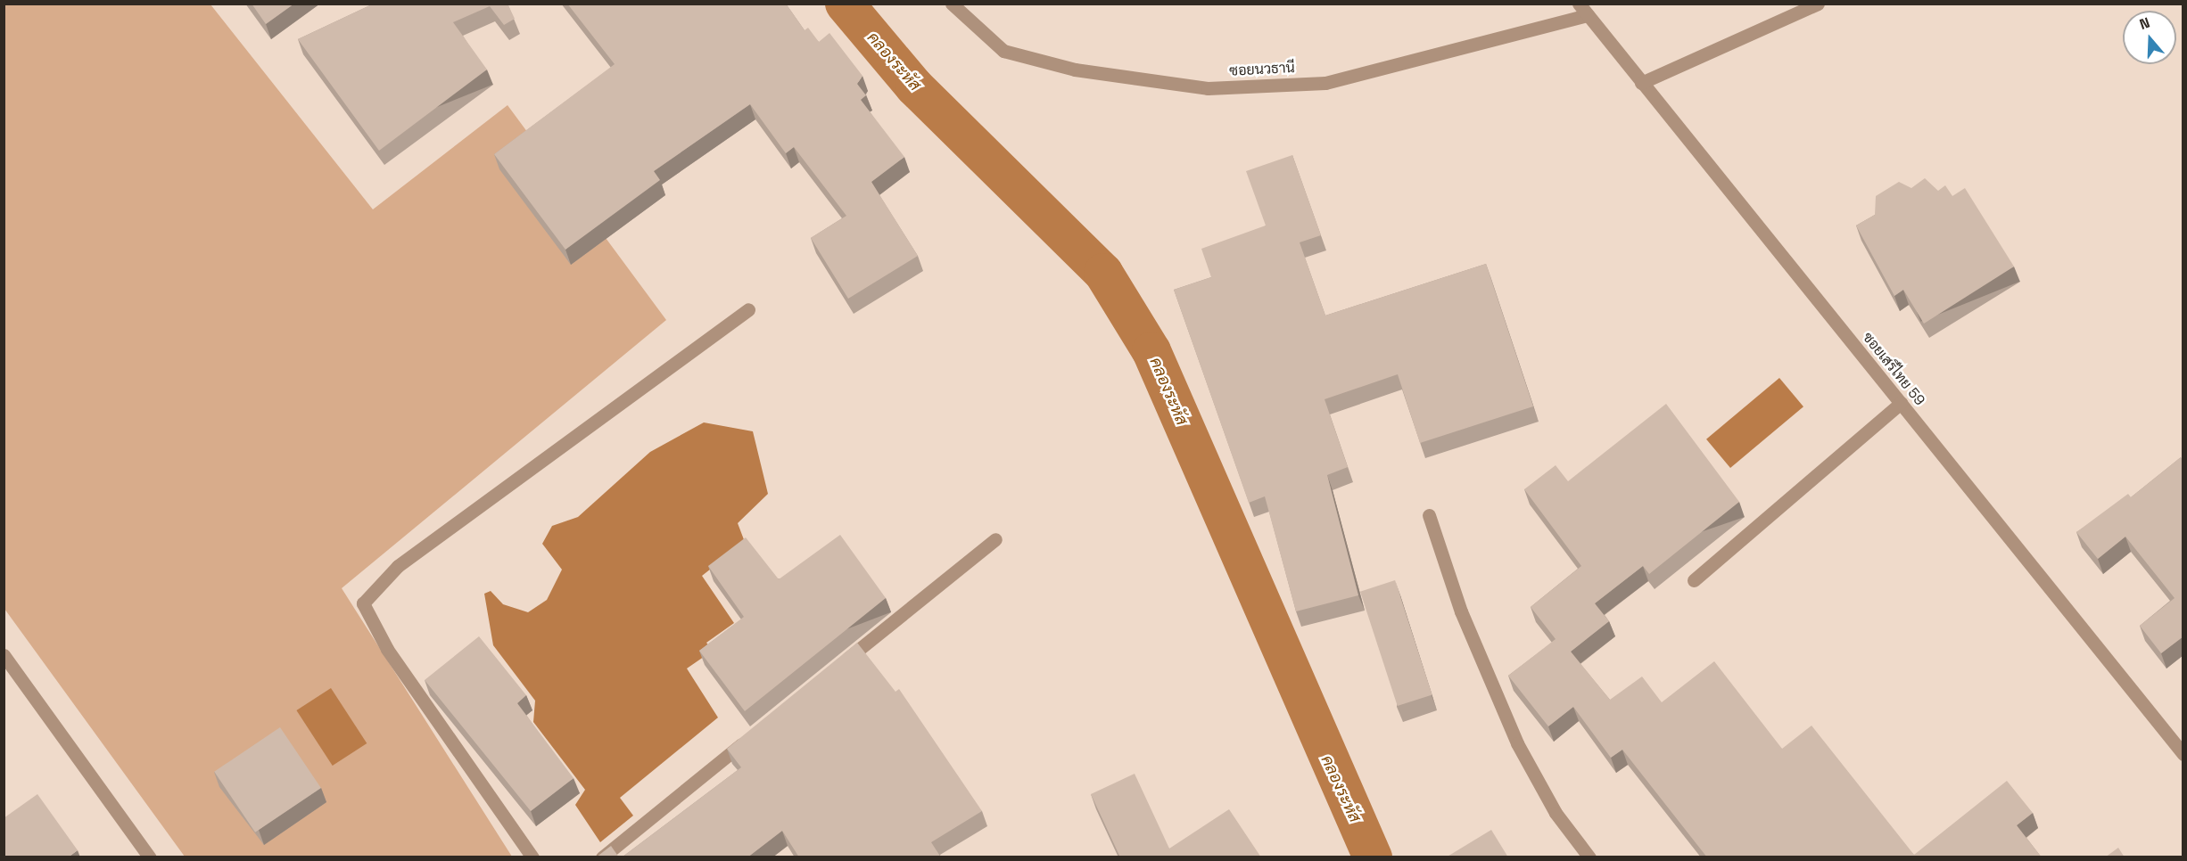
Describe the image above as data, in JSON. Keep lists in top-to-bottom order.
{
  "streets": {
    "street": ["ซอยนวธานี", "ซอยเสรีไทย 59"]
  },
  "crossings": [
    ["ซอยนวธานี", "ซอยเสรีไทย 59"]
  ],
  "water": ["คลองระหัส"],
  "north": "top"
}
